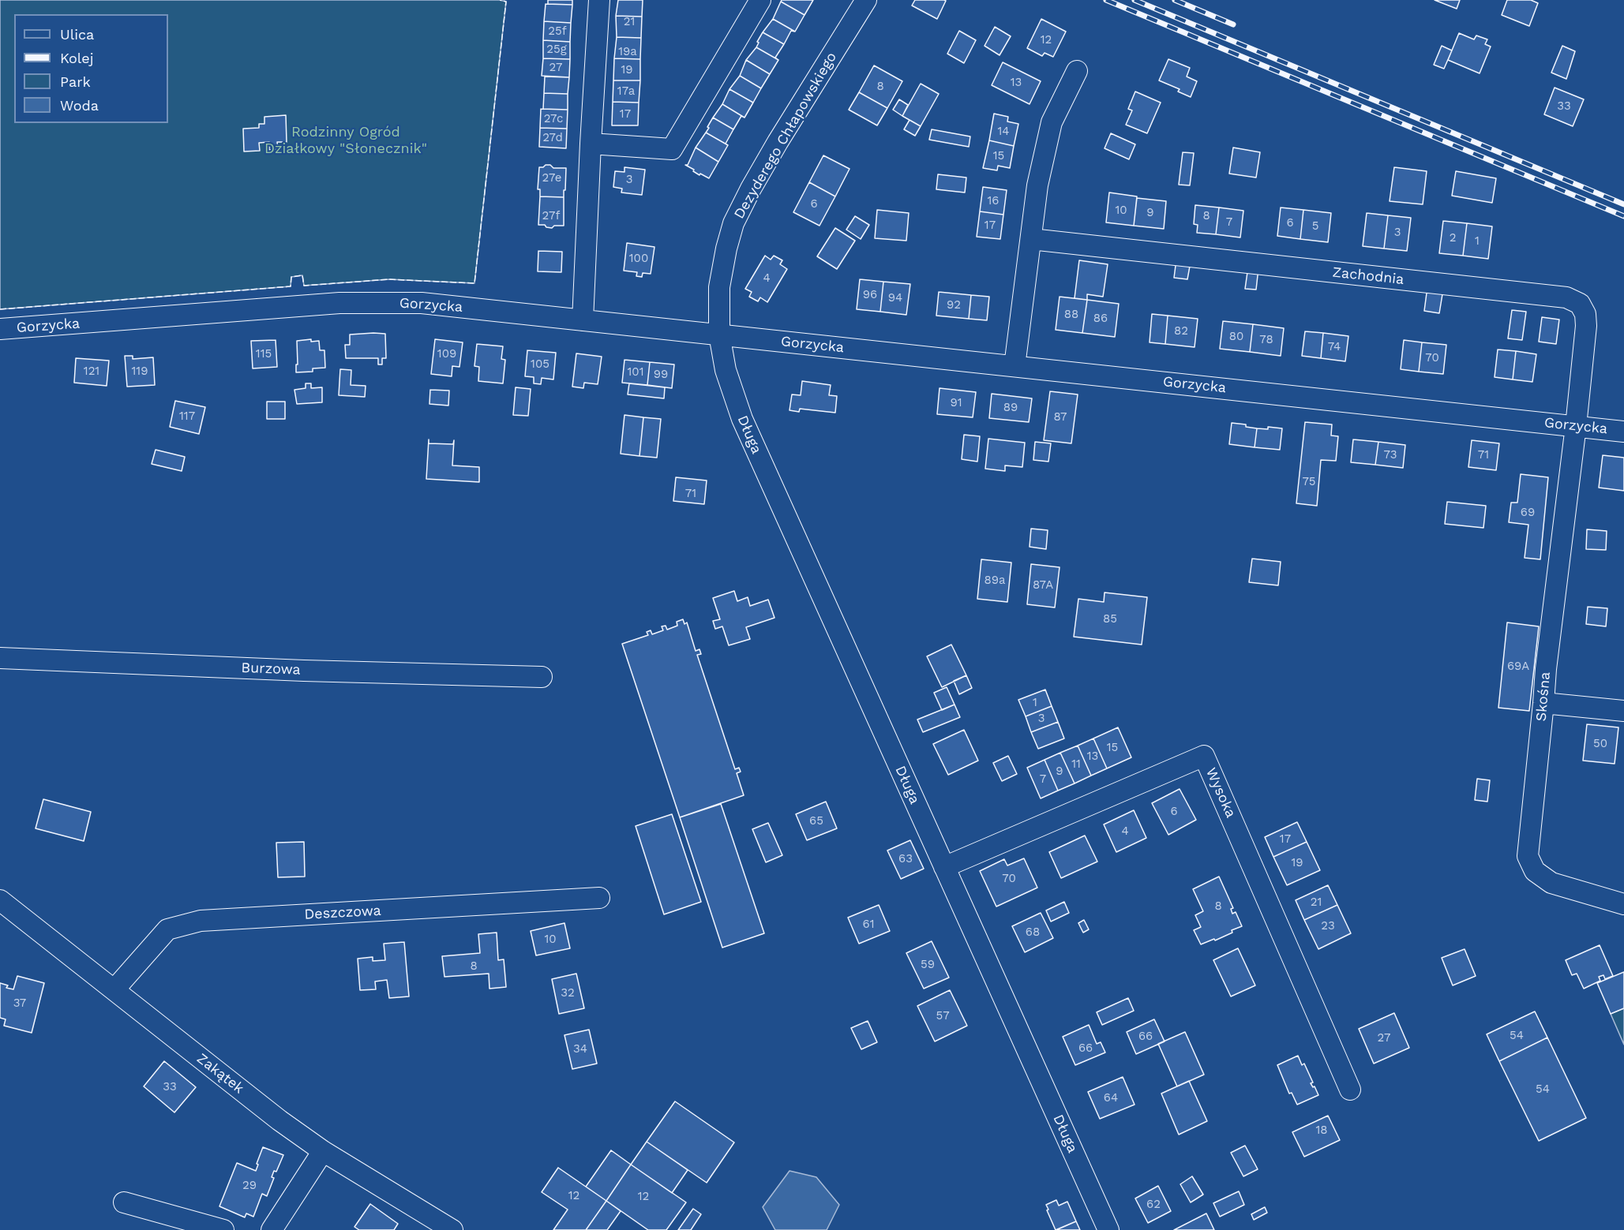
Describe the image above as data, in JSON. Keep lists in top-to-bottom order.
{
  "streets": {
    "street": [
      "Dezyderego Chłapowskiego",
      "Zachodnia",
      "Gorzycka",
      "Długa",
      "Burzowa",
      "Skośna",
      "Wysoka",
      "Deszczowa",
      "Zakątek"
    ]
  },
  "crossings": [
    ["Dezyderego Chłapowskiego", "Gorzycka"],
    ["Dezyderego Chłapowskiego", "Długa"],
    ["Zachodnia", "Gorzycka"],
    ["Zachodnia", "Skośna"],
    ["Gorzycka", "Długa"],
    ["Gorzycka", "Skośna"],
    ["Długa", "Wysoka"],
    ["Deszczowa", "Zakątek"]
  ],
  "parks": ["Rodzinny Ogród Działkowy \"Słonecznik\""],
  "house_numbers": [
    "21",
    "25f",
    "12",
    "25g",
    "19a",
    "27",
    "19",
    "13",
    "8",
    "17a",
    "33",
    "17",
    "27c",
    "14",
    "27d",
    "15",
    "27e",
    "3",
    "16",
    "6",
    "10",
    "9",
    "27f",
    "8",
    "7",
    "6",
    "17",
    "5",
    "3",
    "2",
    "1",
    "100",
    "4",
    "96",
    "94",
    "92",
    "88",
    "86",
    "82",
    "80",
    "78",
    "74",
    "115",
    "109",
    "70",
    "105",
    "121",
    "119",
    "101",
    "99",
    "91",
    "89",
    "117",
    "87",
    "73",
    "71",
    "75",
    "71",
    "69",
    "89a",
    "87A",
    "85",
    "69A",
    "1",
    "3",
    "50",
    "15",
    "13",
    "11",
    "9",
    "7",
    "6",
    "65",
    "4",
    "17",
    "63",
    "19",
    "70",
    "21",
    "8",
    "61",
    "23",
    "68",
    "10",
    "59",
    "8",
    "32",
    "37",
    "57",
    "54",
    "66",
    "27",
    "66",
    "34",
    "33",
    "54",
    "64",
    "18",
    "29",
    "12",
    "12",
    "62"
  ],
  "legend": [
    "Ulica",
    "Kolej",
    "Park",
    "Woda"
  ]
}
